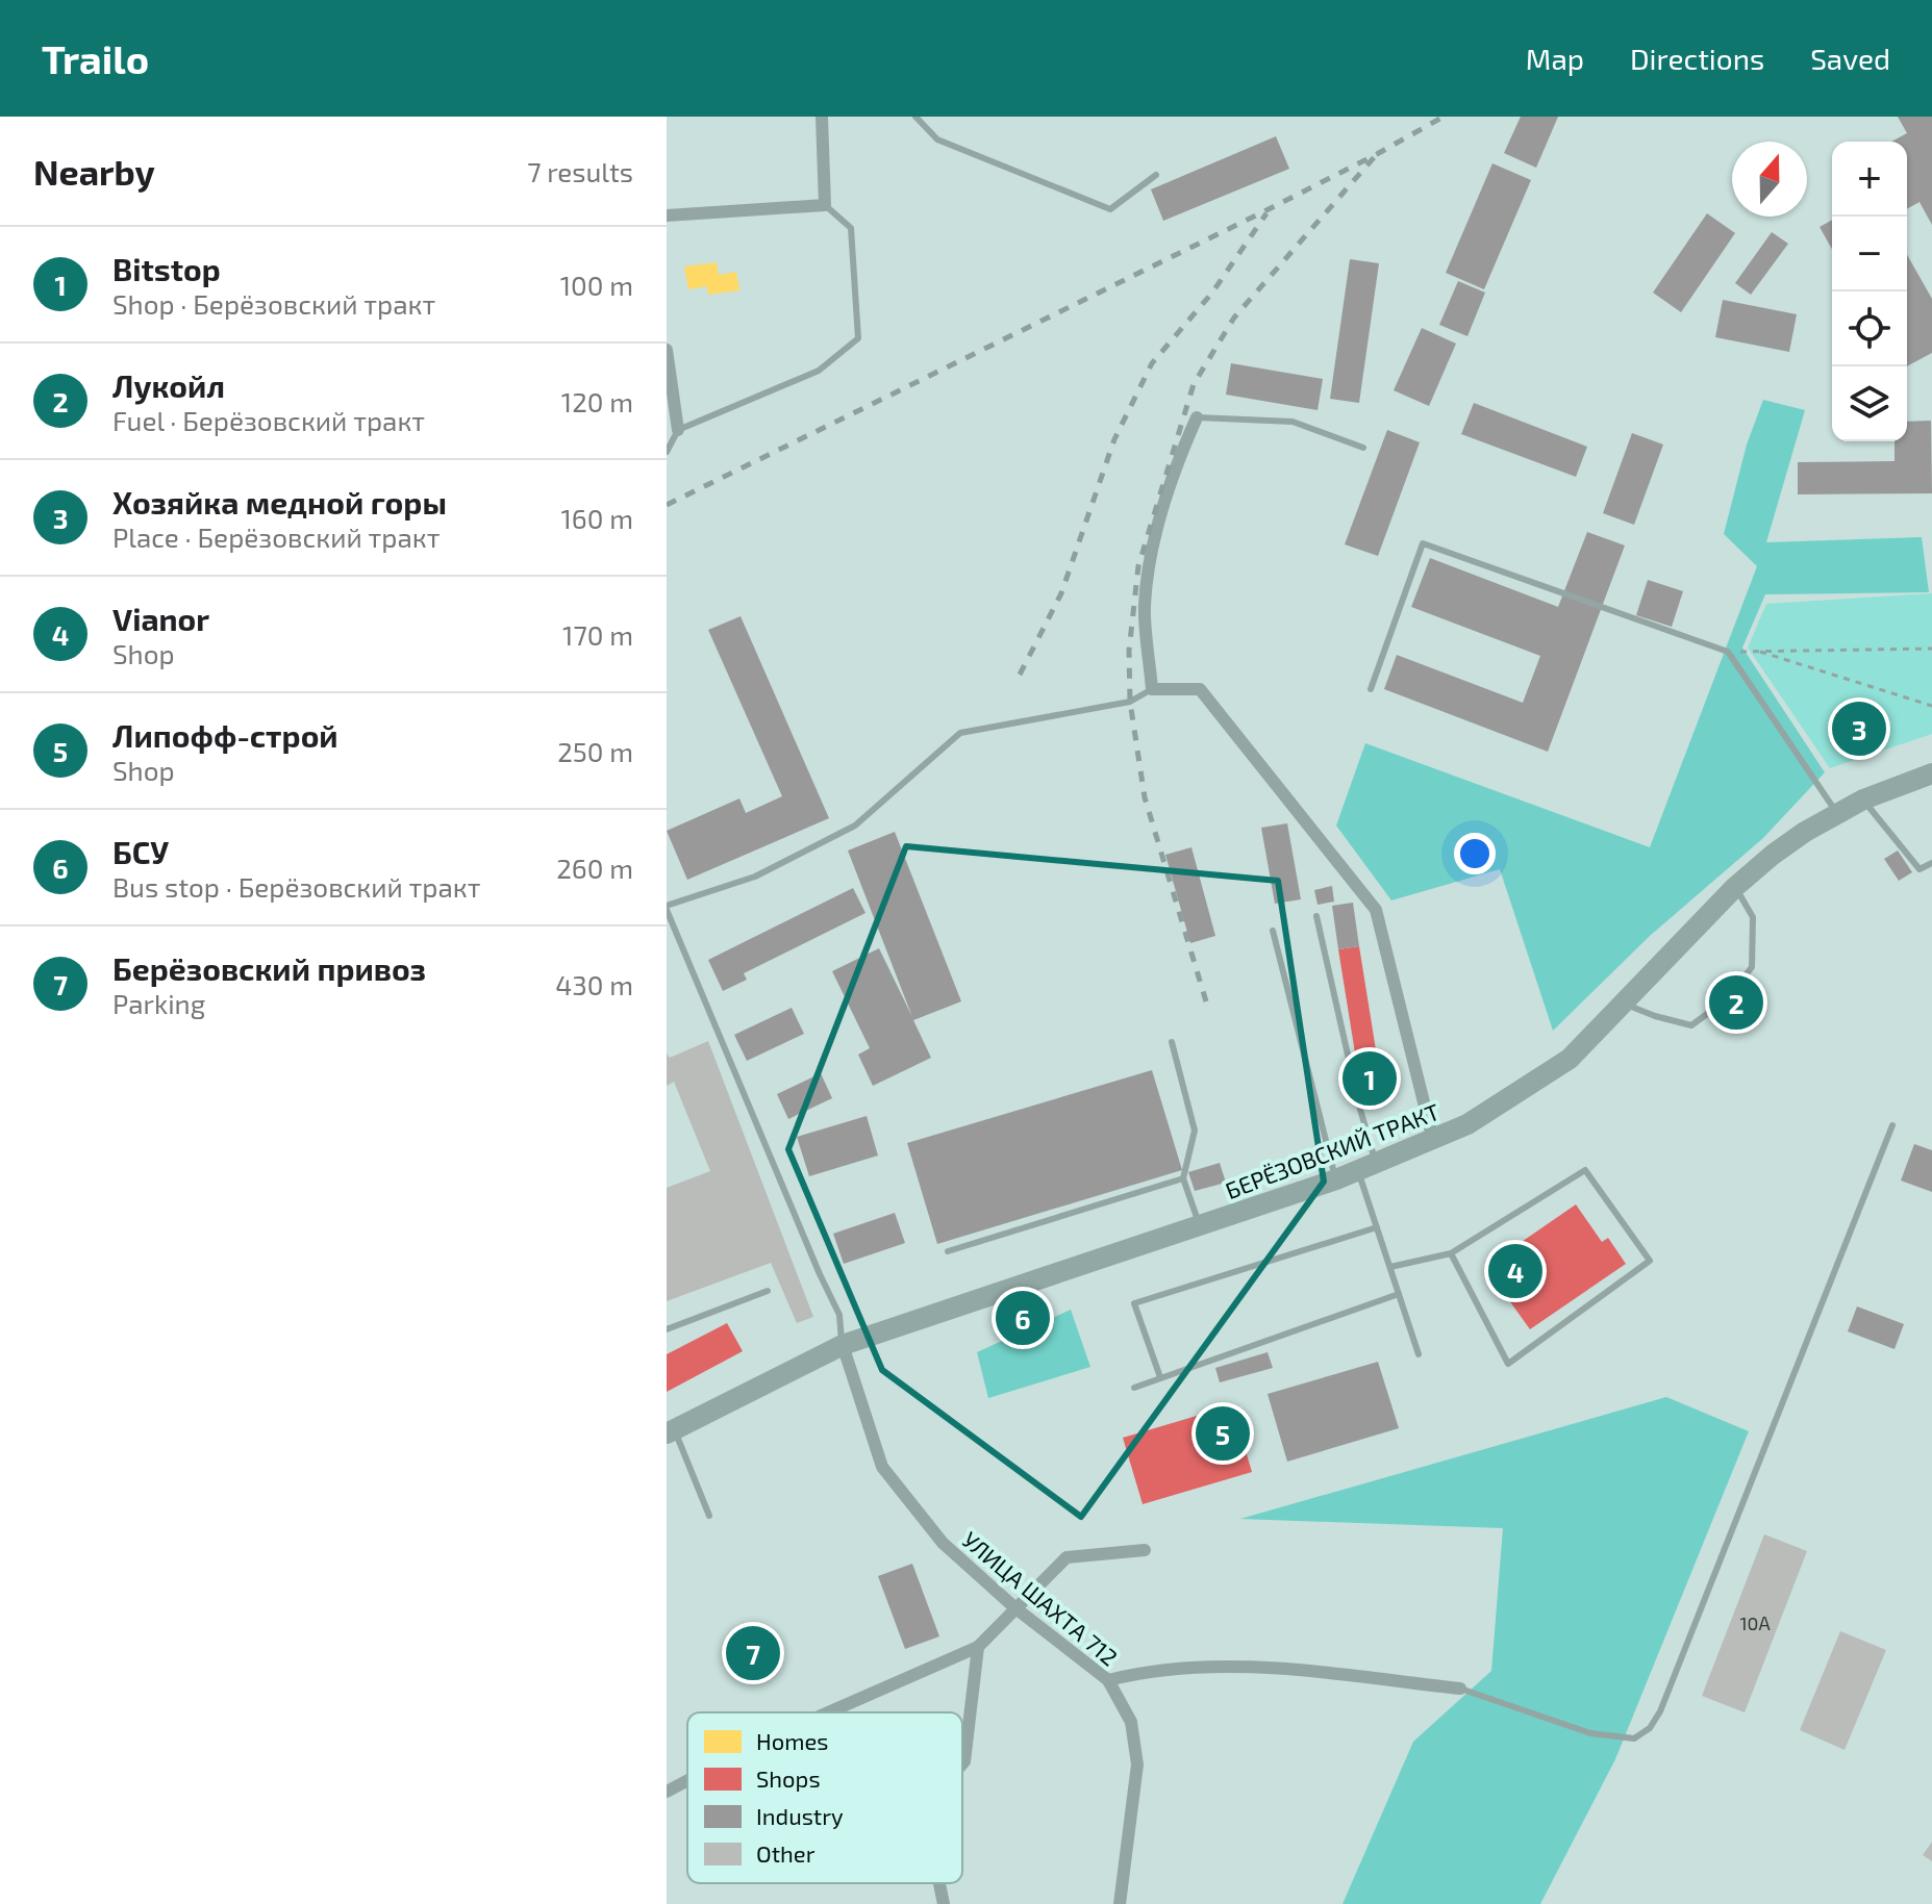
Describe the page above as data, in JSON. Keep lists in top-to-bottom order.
{
  "streets": {
    "main road": ["БЕРЁЗОВСКИЙ ТРАКТ"],
    "street": ["УЛИЦА ШАХТА 712"]
  },
  "crossings": [
    ["БЕРЁЗОВСКИЙ ТРАКТ", "УЛИЦА ШАХТА 712"]
  ],
  "house_numbers": ["10А"],
  "legend": [
    "Homes",
    "Shops",
    "Industry",
    "Other"
  ],
  "north": "top",
  "page": {
    "header": "Trailo",
    "nav": ["Map", "Directions", "Saved"],
    "heading": ["Nearby", "7 results"],
    "map_buttons": ["+", "−"],
    "list": [
      {
        "mark": "1",
        "name": "Bitstop",
        "note": "Shop · Берёзовский тракт",
        "value": "100 m"
      },
      {
        "mark": "2",
        "name": "Лукойл",
        "note": "Fuel · Берёзовский тракт",
        "value": "120 m"
      },
      {
        "mark": "3",
        "name": "Хозяйка медной горы",
        "note": "Place · Берёзовский тракт",
        "value": "160 m"
      },
      {
        "mark": "4",
        "name": "Vianor",
        "note": "Shop",
        "value": "170 m"
      },
      {
        "mark": "5",
        "name": "Липофф-строй",
        "note": "Shop",
        "value": "250 m"
      },
      {
        "mark": "6",
        "name": "БСУ",
        "note": "Bus stop · Берёзовский тракт",
        "value": "260 m"
      },
      {
        "mark": "7",
        "name": "Берёзовский привоз",
        "note": "Parking",
        "value": "430 m"
      }
    ],
    "pins": [
      "3",
      "2",
      "1",
      "4",
      "6",
      "5",
      "7"
    ]
  }
}
